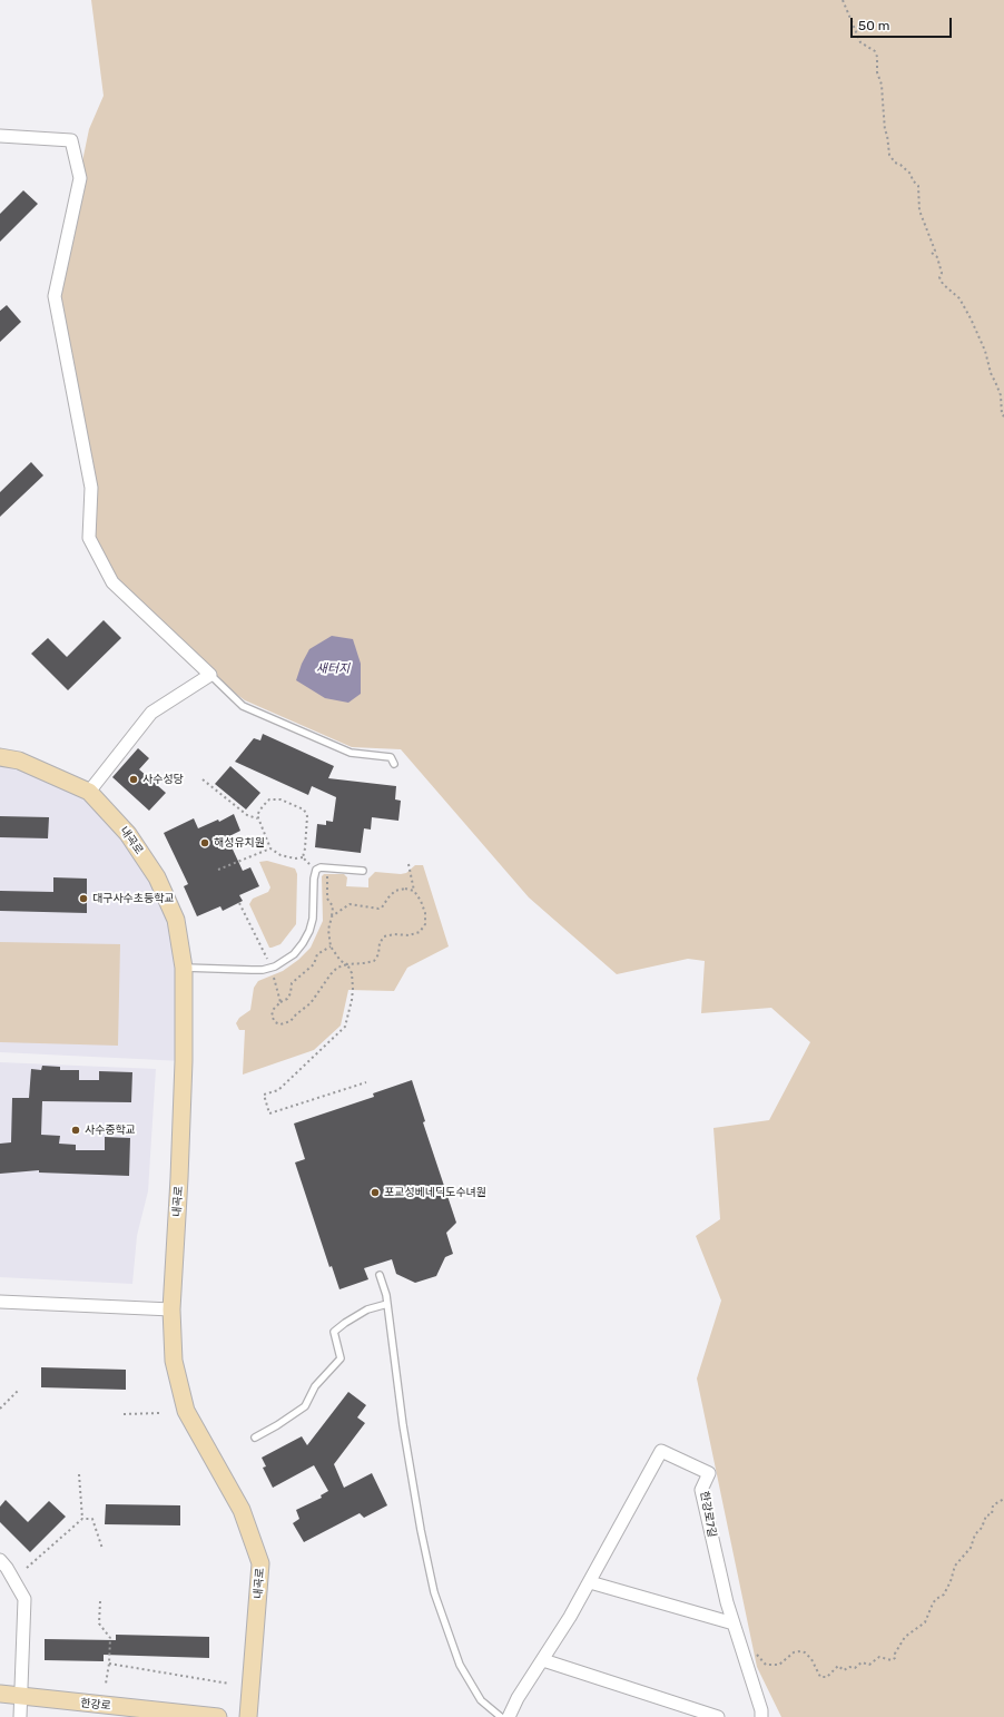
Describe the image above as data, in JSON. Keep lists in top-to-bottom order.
{
  "streets": {
    "main road": ["내곡로", "한강로"],
    "street": ["한강로7길"]
  },
  "water": ["새터지"],
  "places": [
    "사수성당",
    "해성유치원",
    "대구사수초등학교",
    "사수중학교",
    "포교성베네딕도수녀원"
  ],
  "scale_bar": "50 m"
}
